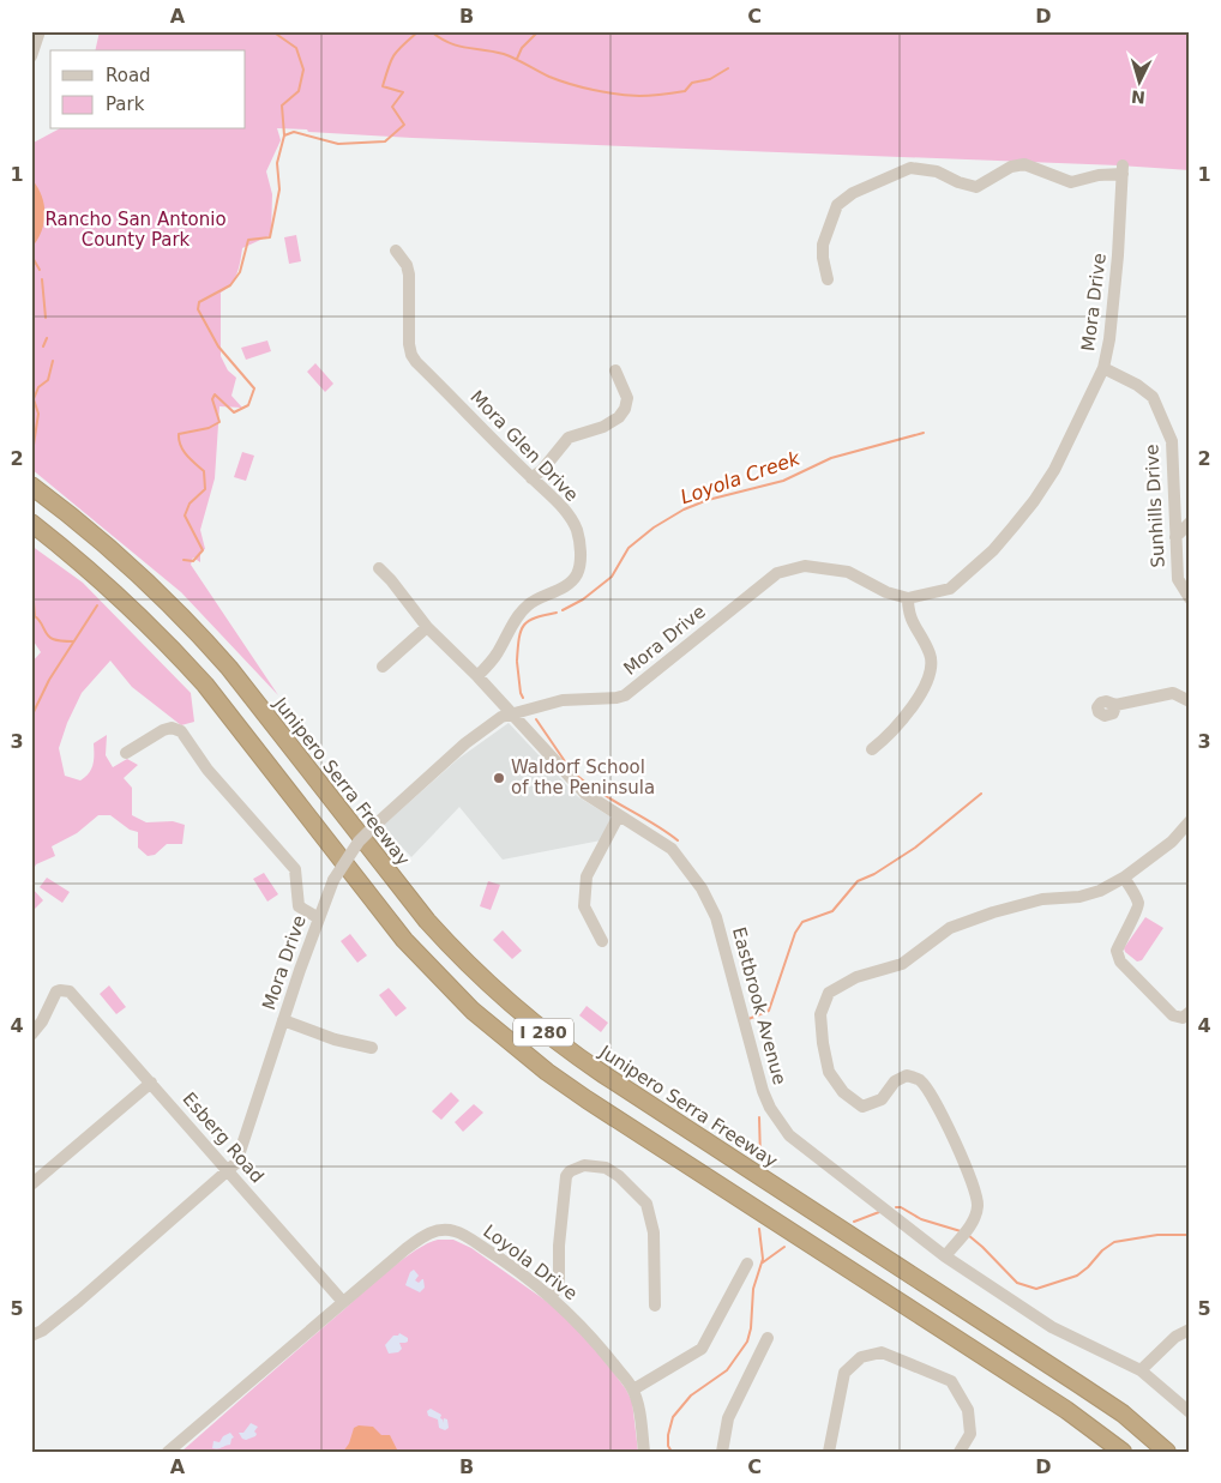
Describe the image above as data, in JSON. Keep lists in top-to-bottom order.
{
  "streets": {
    "highway": ["Junipero Serra Freeway", "I 280"],
    "street": [
      "Mora Drive",
      "Mora Glen Drive",
      "Sunhills Drive",
      "Eastbrook Avenue",
      "Esberg Road",
      "Loyola Drive"
    ]
  },
  "crossings": [
    ["Mora Drive", "Sunhills Drive"],
    ["Mora Drive", "Eastbrook Avenue"],
    ["Mora Drive", "Esberg Road"],
    ["Mora Glen Drive", "Eastbrook Avenue"],
    ["Esberg Road", "Loyola Drive"]
  ],
  "water": ["Loyola Creek"],
  "parks": ["Rancho San Antonio County Park"],
  "places": ["Waldorf School of the Peninsula"],
  "legend": ["Road", "Park"],
  "north": "bottom",
  "grid": {
    "columns": [
      "A",
      "B",
      "C",
      "D"
    ],
    "rows": [
      "1",
      "2",
      "3",
      "4",
      "5"
    ]
  }
}
